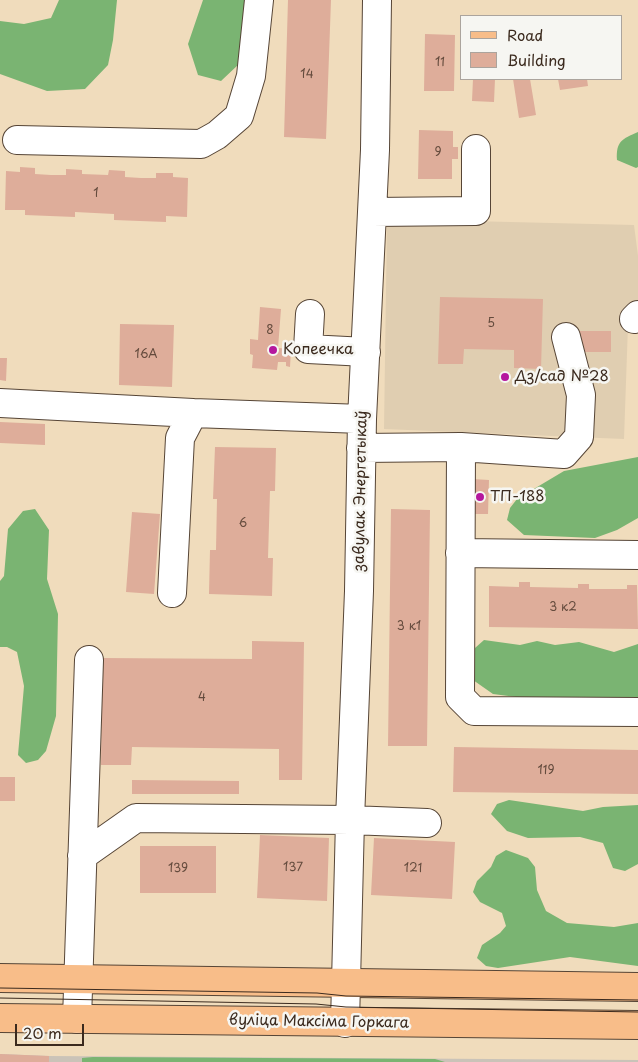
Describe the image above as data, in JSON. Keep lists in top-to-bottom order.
{
  "streets": {
    "main road": ["вуліца Максіма Горкага"],
    "street": ["завулак Энергетыкаў"]
  },
  "crossings": [
    ["завулак Энергетыкаў", "вуліца Максіма Горкага"]
  ],
  "places": ["Копеечка", "Дз/сад №28", "ТП-188"],
  "house_numbers": [
    "11",
    "14",
    "9",
    "1",
    "5",
    "8",
    "16А",
    "6",
    "3 к2",
    "3 к1",
    "4",
    "119",
    "137",
    "139",
    "121"
  ],
  "legend": ["Road", "Building"],
  "scale_bar": "20 m"
}
